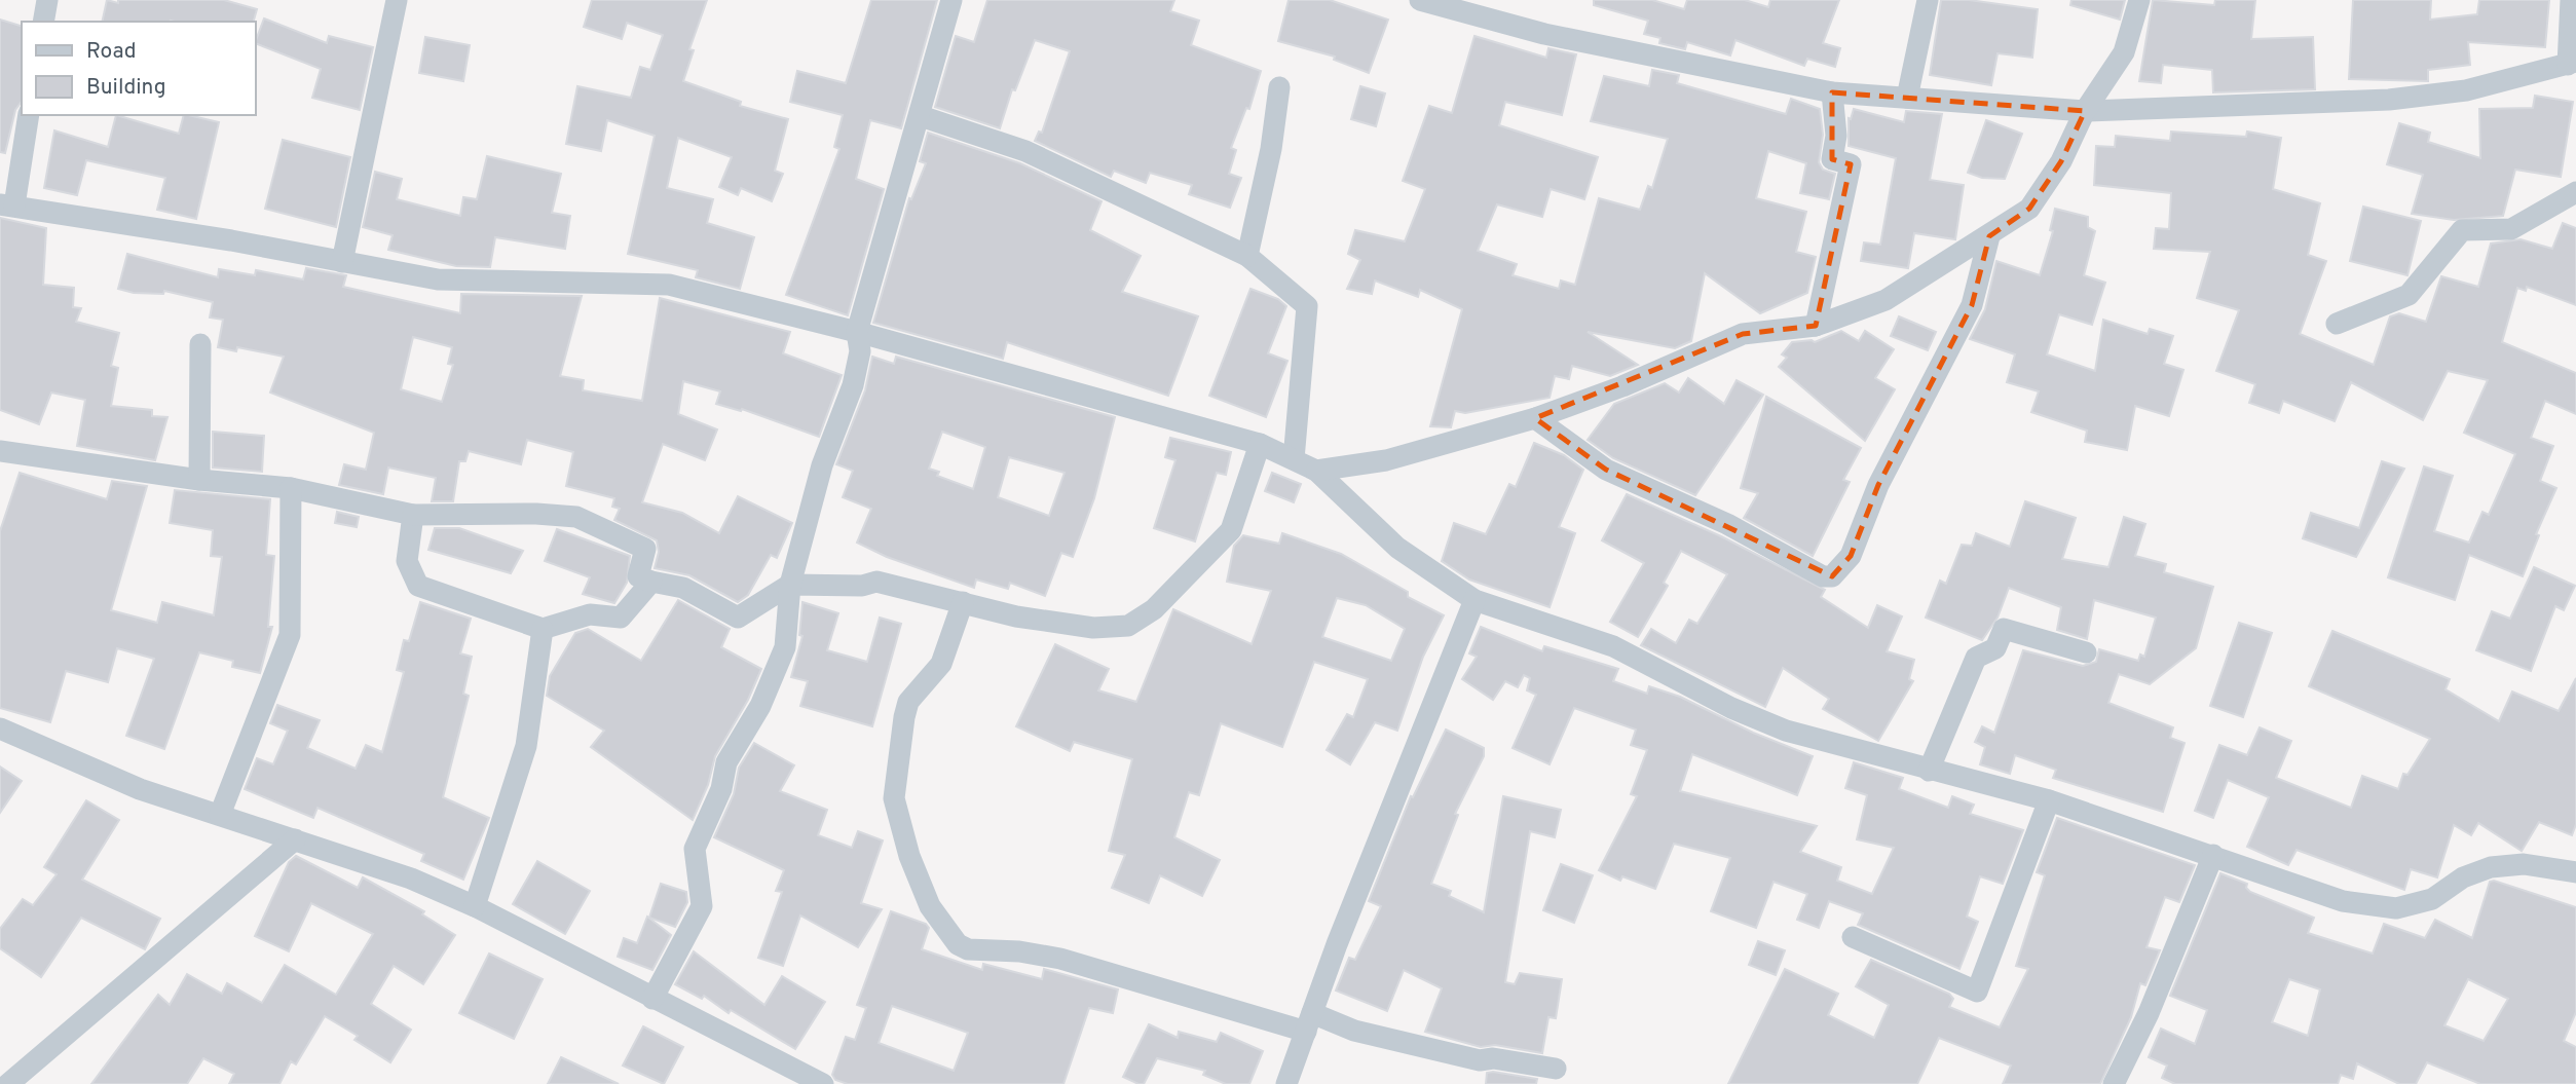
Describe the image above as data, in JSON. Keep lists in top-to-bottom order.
{
  "legend": ["Road", "Building"]
}
